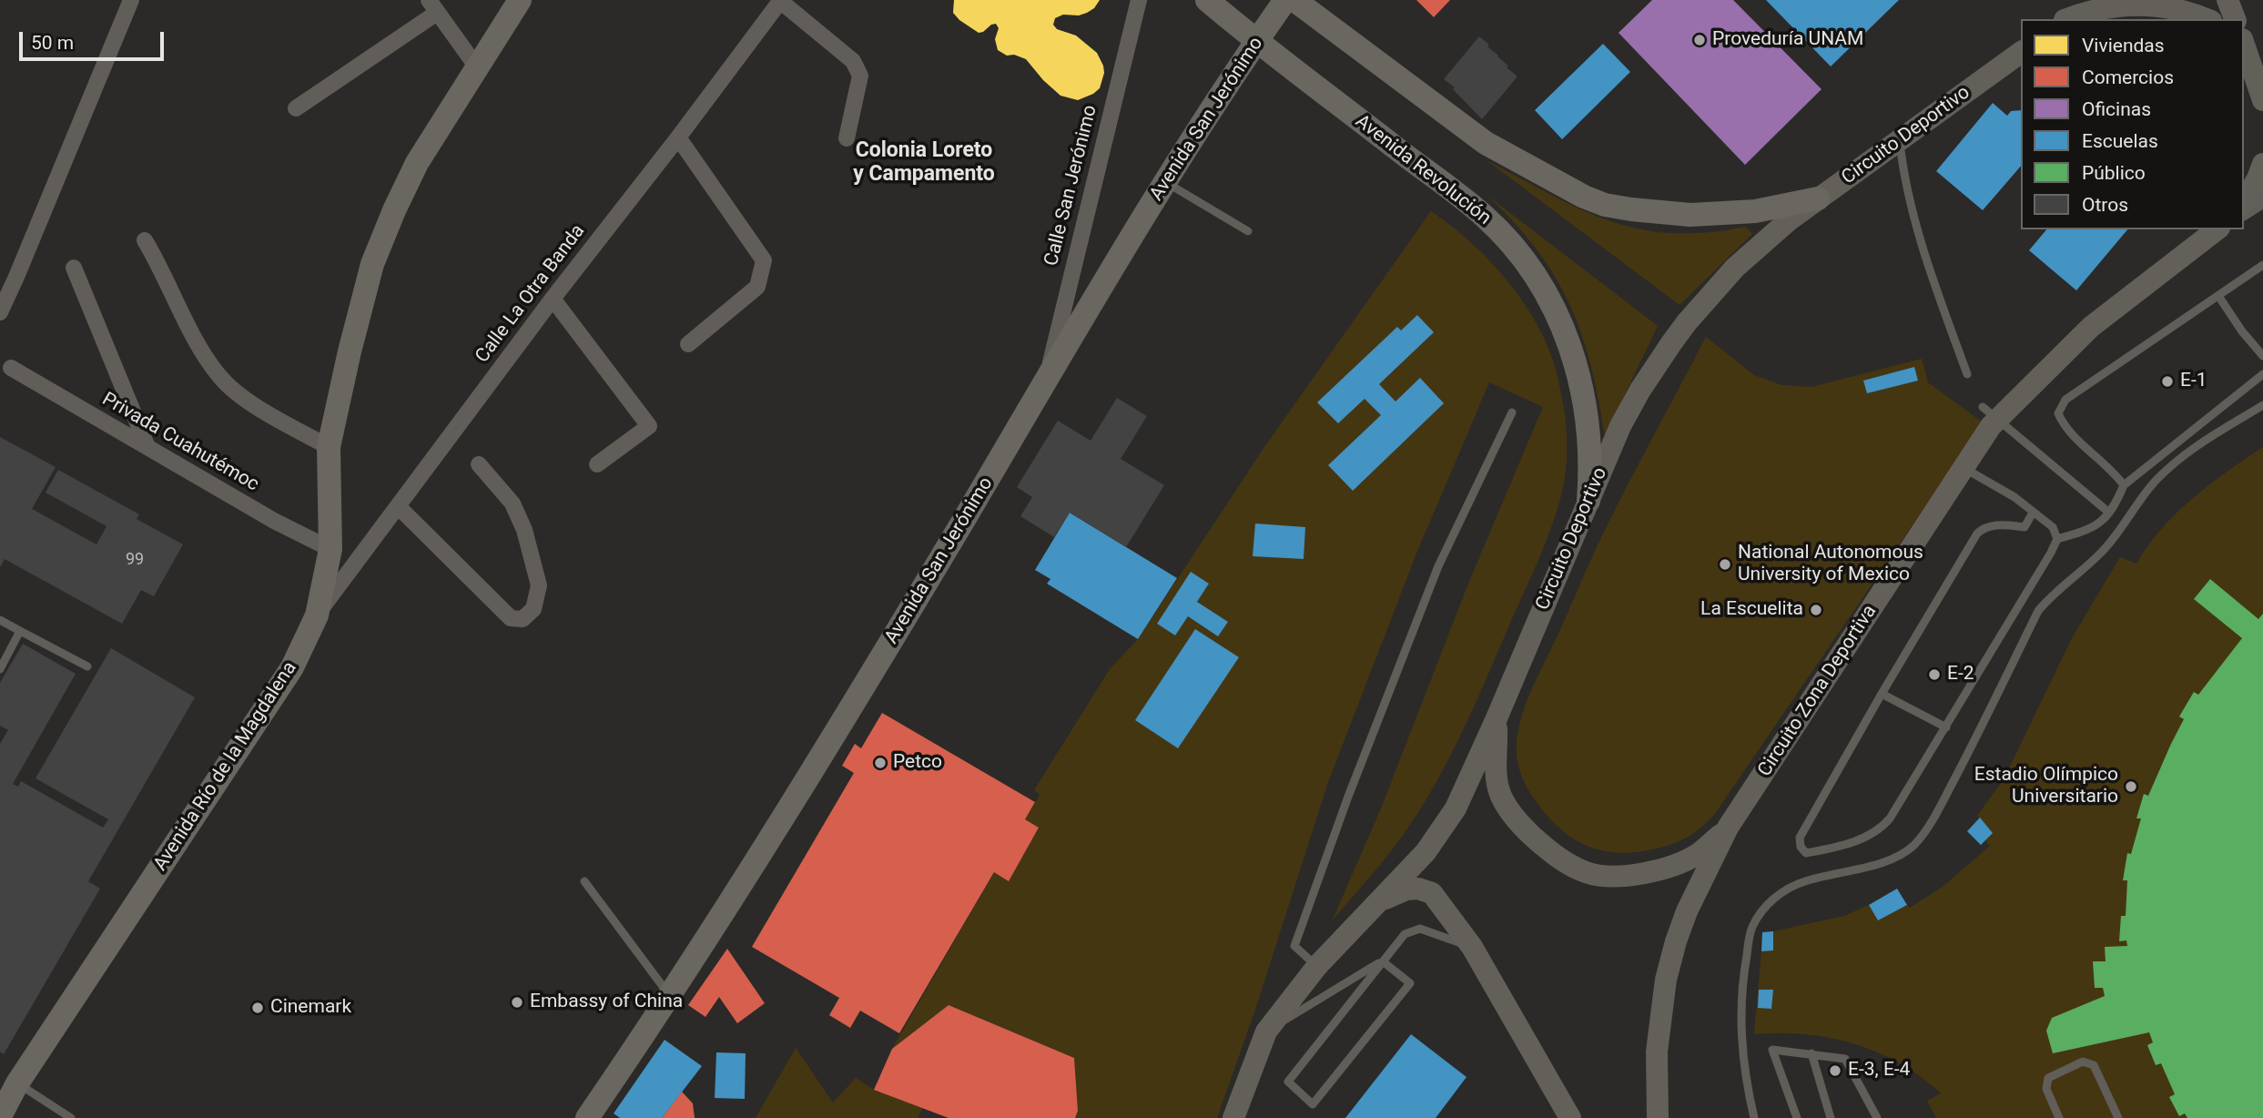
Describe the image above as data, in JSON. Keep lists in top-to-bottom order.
{
  "streets": {
    "main road": ["Avenida San Jerónimo", "Avenida Revolución", "Avenida Río de la Magdalena"],
    "street": [
      "Circuito Deportivo",
      "Calle San Jerónimo",
      "Calle La Otra Banda",
      "Privada Cuahutémoc",
      "Circuito Zona Deportiva"
    ]
  },
  "crossings": [
    ["Avenida San Jerónimo", "Calle San Jerónimo"],
    ["Circuito Deportivo", "Avenida Revolución"],
    ["Calle La Otra Banda", "Avenida Río de la Magdalena"],
    ["Privada Cuahutémoc", "Avenida Río de la Magdalena"]
  ],
  "districts": ["Colonia Loreto y Campamento"],
  "places": [
    "Proveduría UNAM",
    "E-1",
    "National Autonomous University of Mexico",
    "La Escuelita",
    "E-2",
    "Petco",
    "Estadio Olímpico Universitario",
    "Embassy of China",
    "Cinemark",
    "E-3, E-4"
  ],
  "house_numbers": ["99"],
  "legend": [
    "Viviendas",
    "Comercios",
    "Oficinas",
    "Escuelas",
    "Público",
    "Otros"
  ],
  "scale_bar": "50 m"
}
